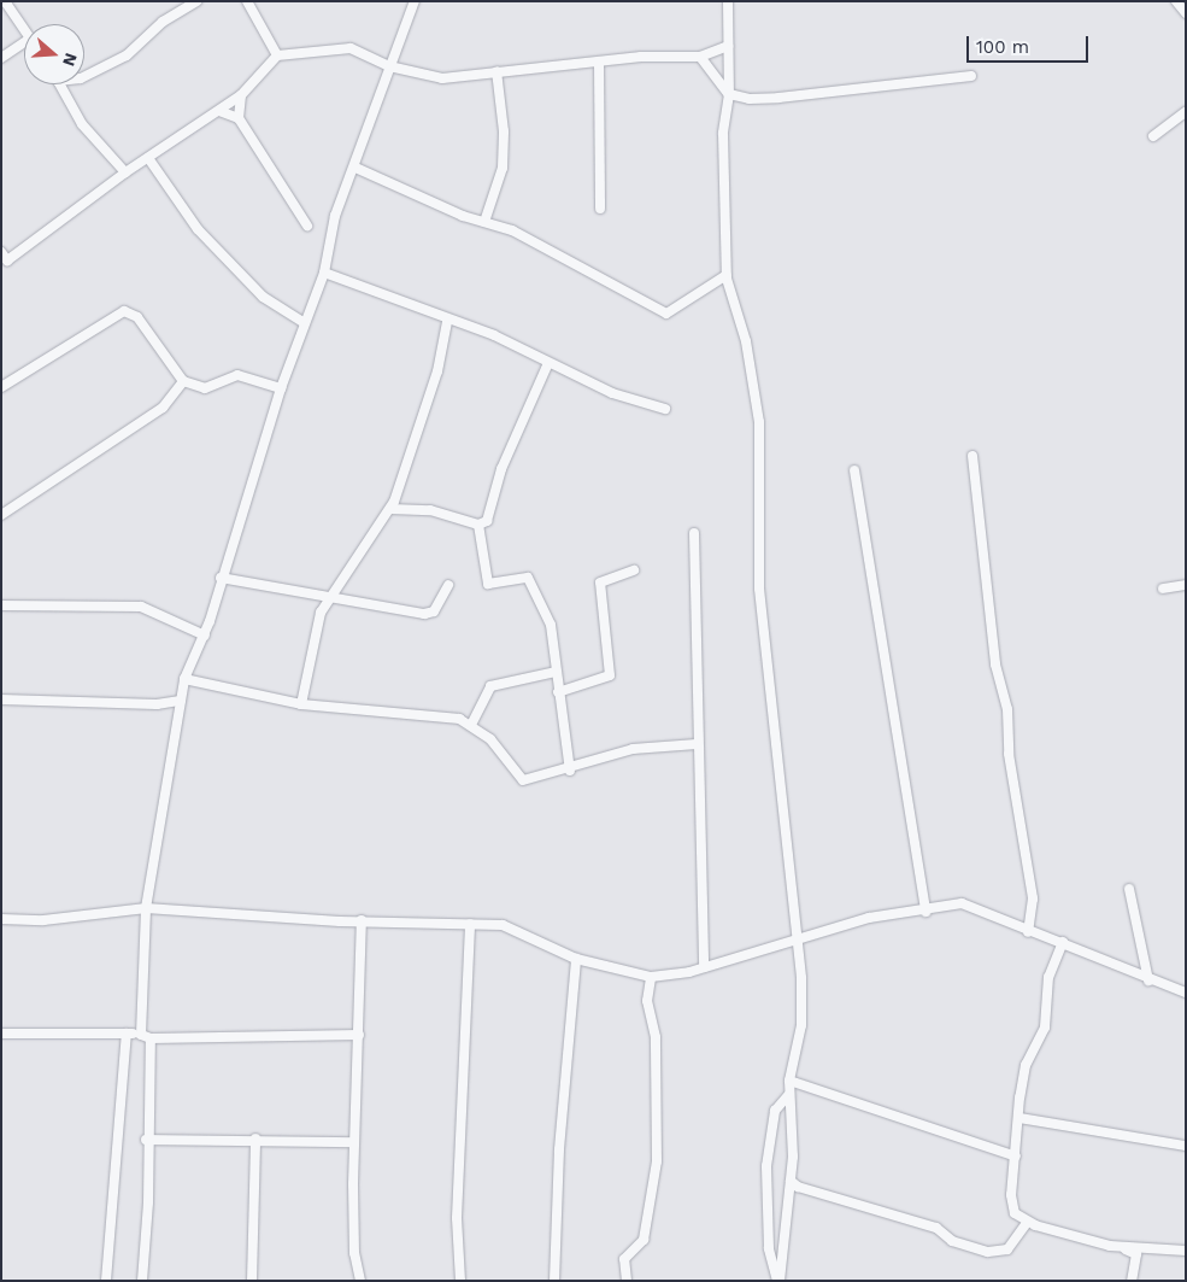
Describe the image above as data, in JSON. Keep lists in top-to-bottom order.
{
  "scale_bar": "100 m",
  "north": "right"
}
